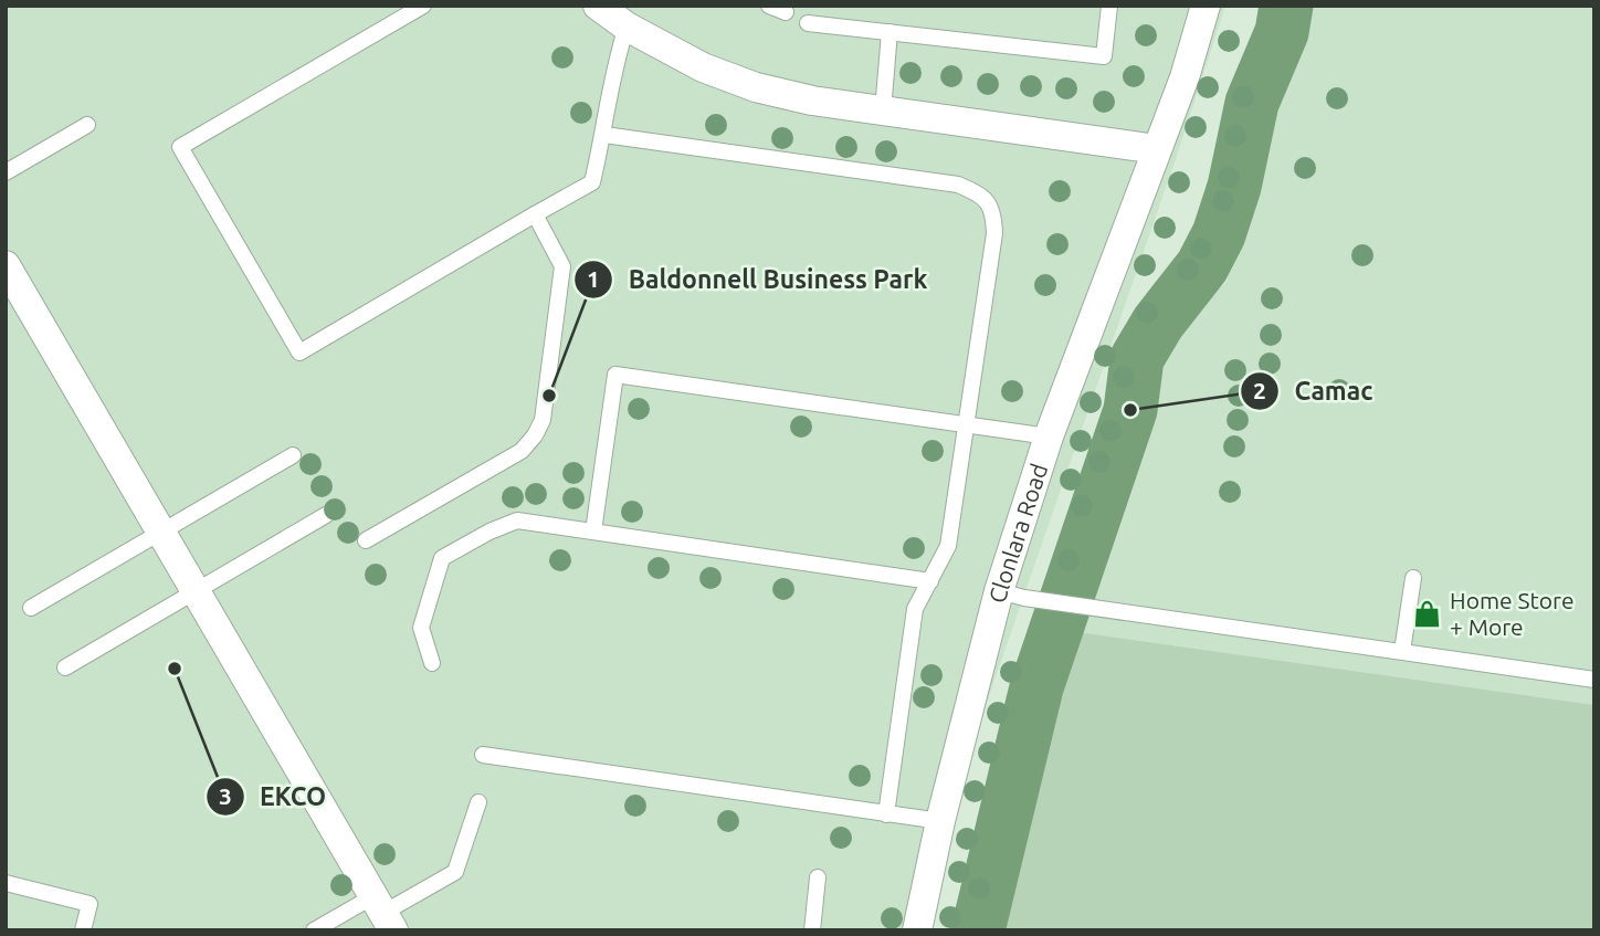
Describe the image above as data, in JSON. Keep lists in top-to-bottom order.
{
  "streets": {
    "street": ["Clonlara Road"]
  },
  "places": {
    "other": ["Baldonnell Business Park", "Camac", "EKCO"],
    "shop": ["Home Store + More"]
  }
}
